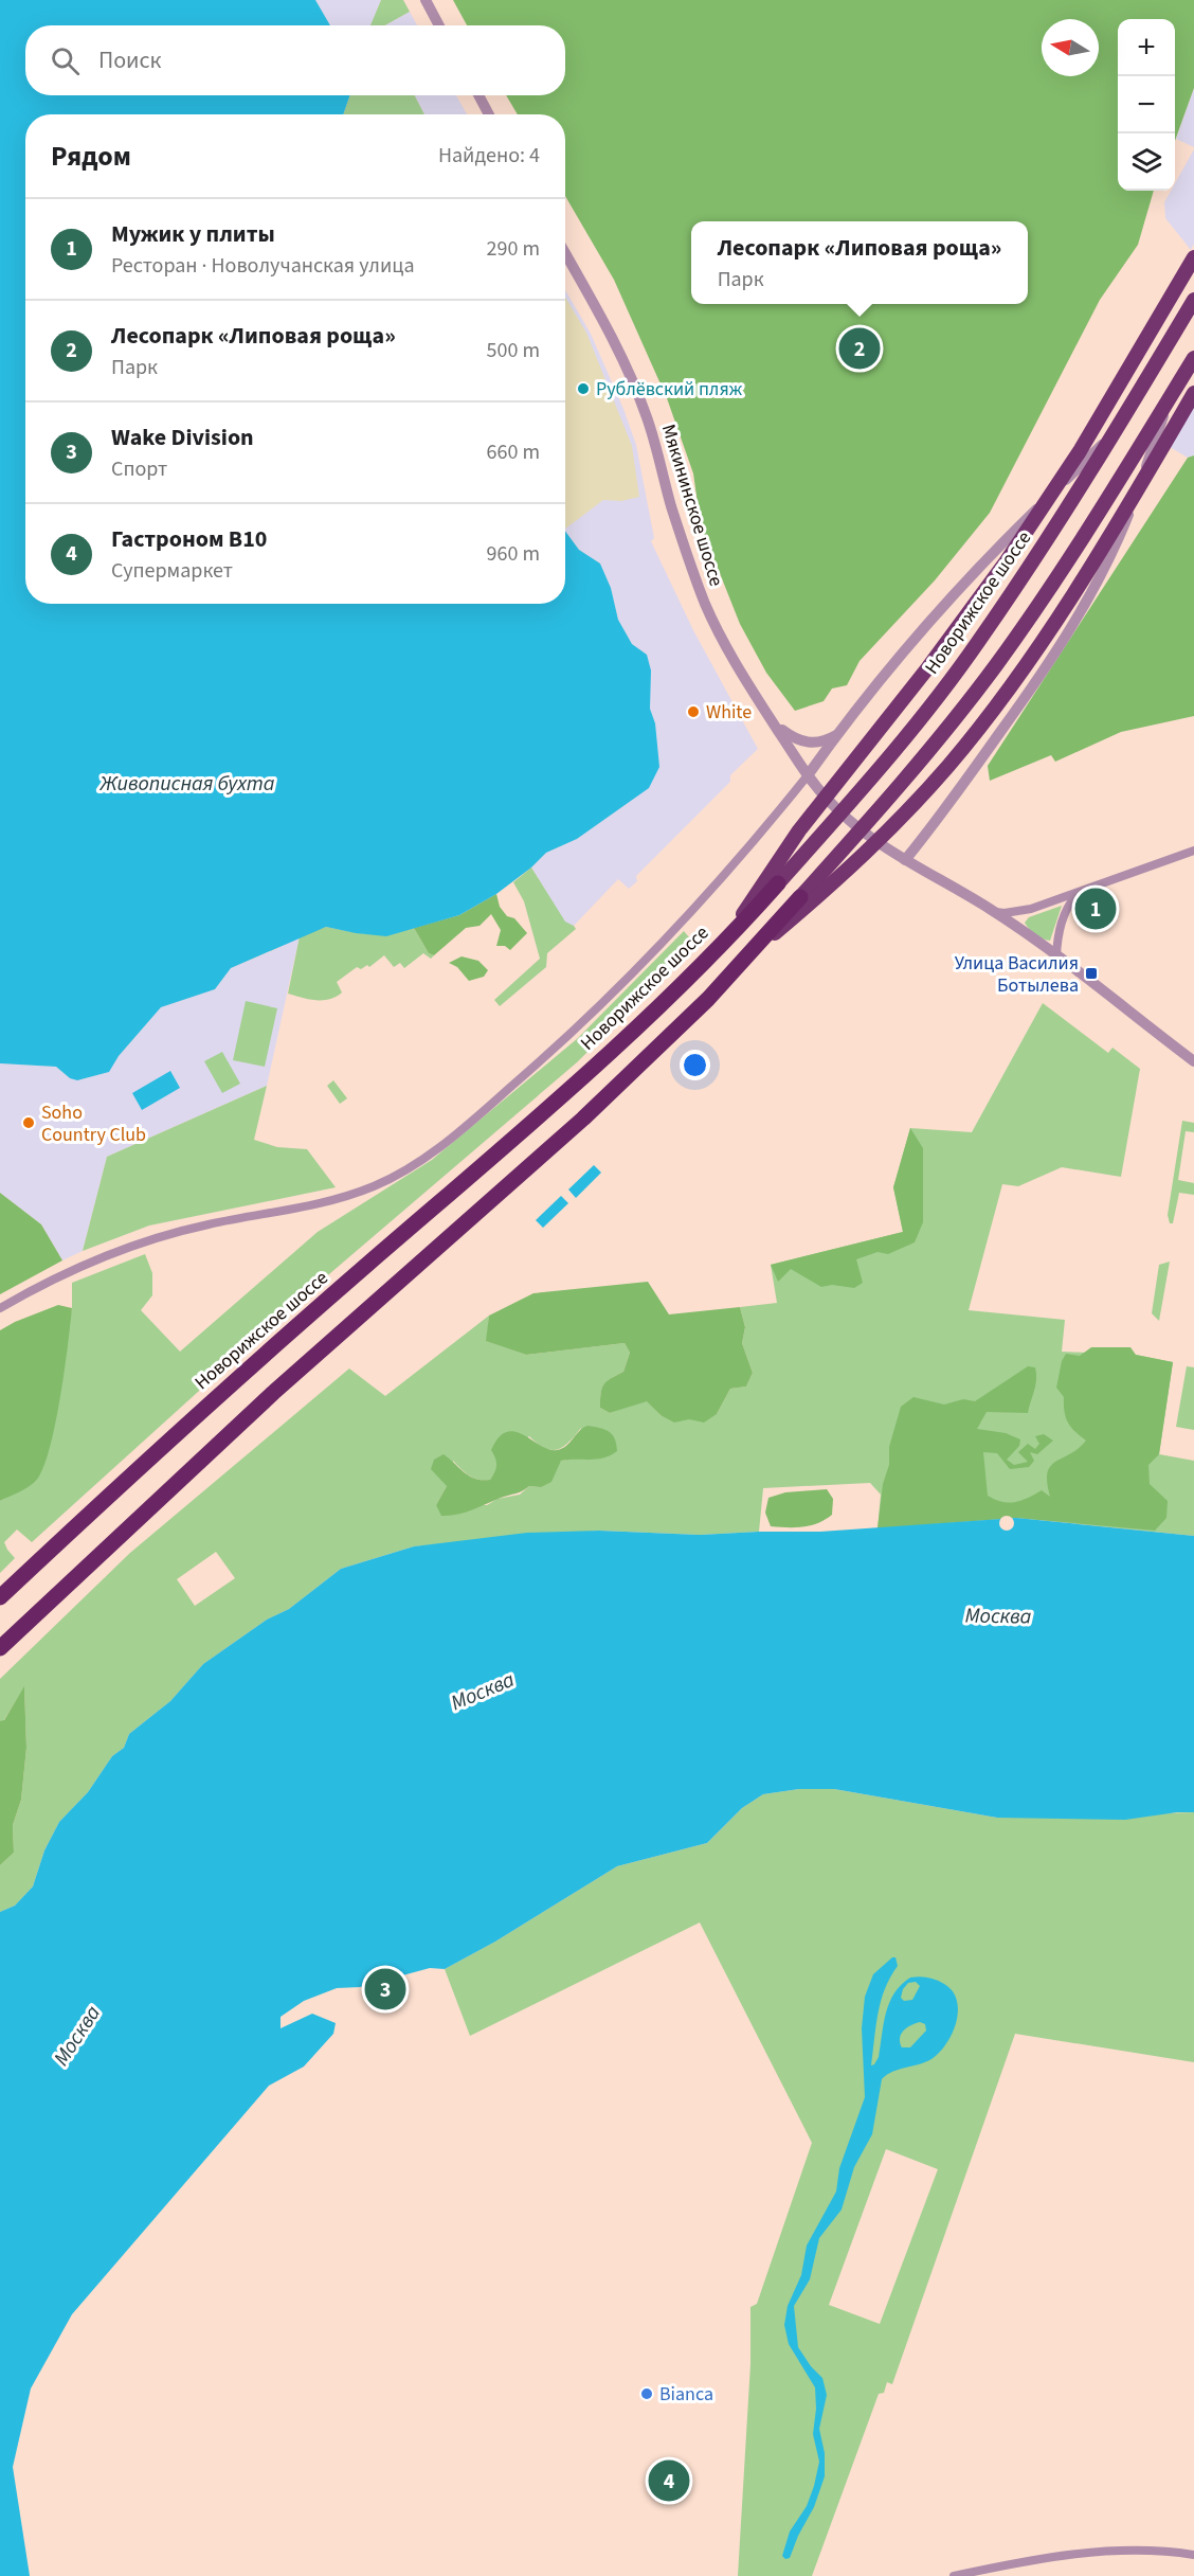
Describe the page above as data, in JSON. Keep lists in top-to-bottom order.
{
  "streets": {
    "highway": ["Новорижское шоссе"],
    "street": ["Мякининское шоссе"]
  },
  "water": ["Живописная бухта", "Москва"],
  "places": {
    "other": [
      "Рублёвский пляж",
      "White",
      "Soho Country Club",
      "Bianca"
    ],
    "transit": ["Улица Василия Ботылева"]
  },
  "north": "left",
  "page": {
    "map_buttons": ["+", "−"],
    "search": "Поиск",
    "heading": ["Рядом", "Найдено: 4"],
    "list": [
      {
        "mark": "1",
        "name": "Мужик у плиты",
        "note": "Ресторан · Новолучанская улица",
        "value": "290 m"
      },
      {
        "mark": "2",
        "name": "Лесопарк «Липовая роща»",
        "note": "Парк",
        "value": "500 m"
      },
      {
        "mark": "3",
        "name": "Wake Division",
        "note": "Спорт",
        "value": "660 m"
      },
      {
        "mark": "4",
        "name": "Гастроном B10",
        "note": "Супермаркет",
        "value": "960 m"
      }
    ],
    "popup": ["Лесопарк «Липовая роща»", "Парк"],
    "pins": [
      "2",
      "1",
      "3",
      "4"
    ]
  }
}
